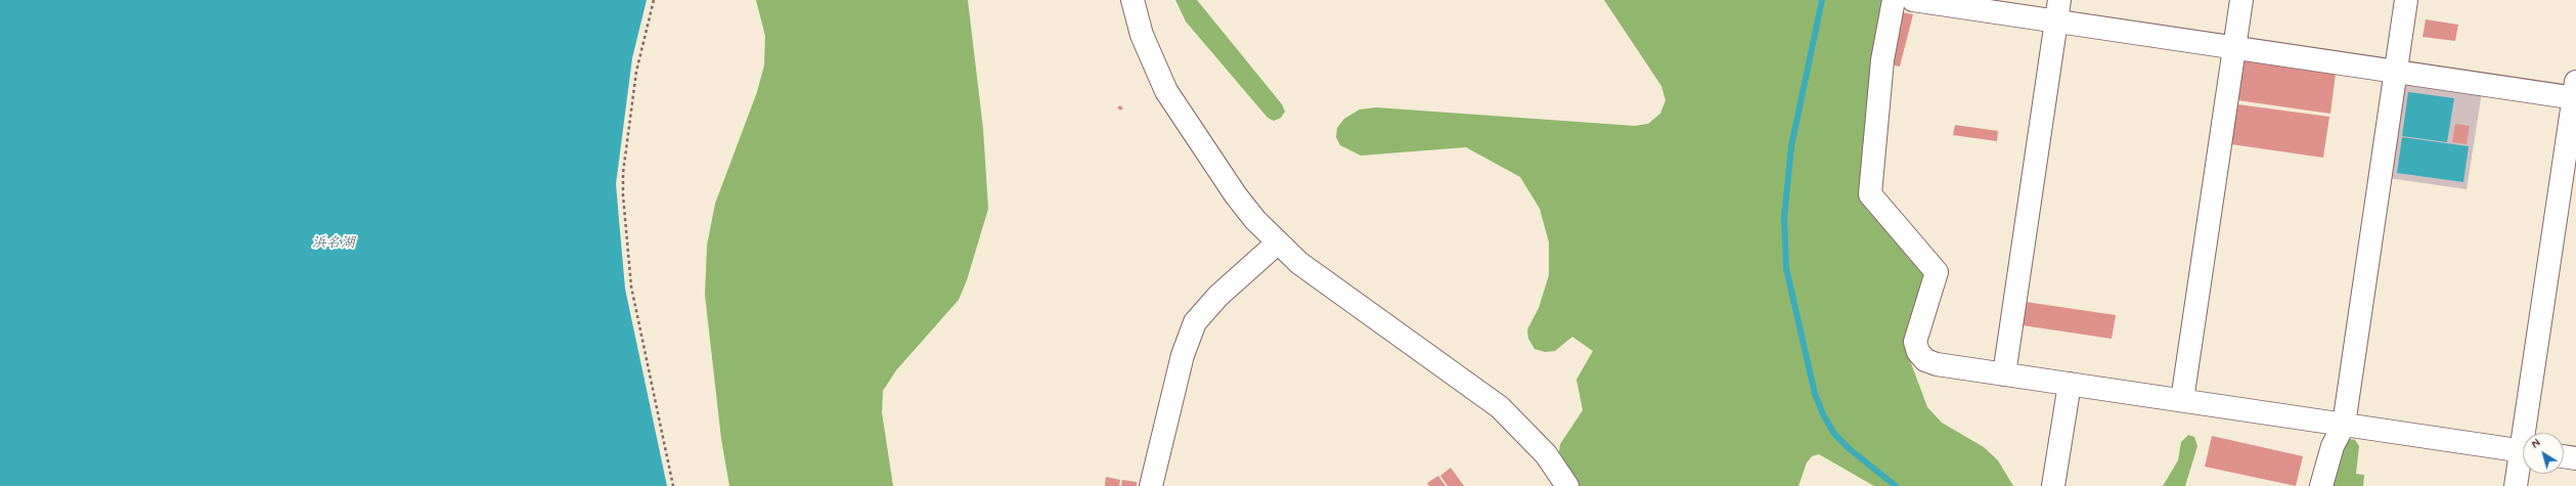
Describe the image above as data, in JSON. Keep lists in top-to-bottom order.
{
  "water": ["浜名湖"],
  "north": "top left"
}
